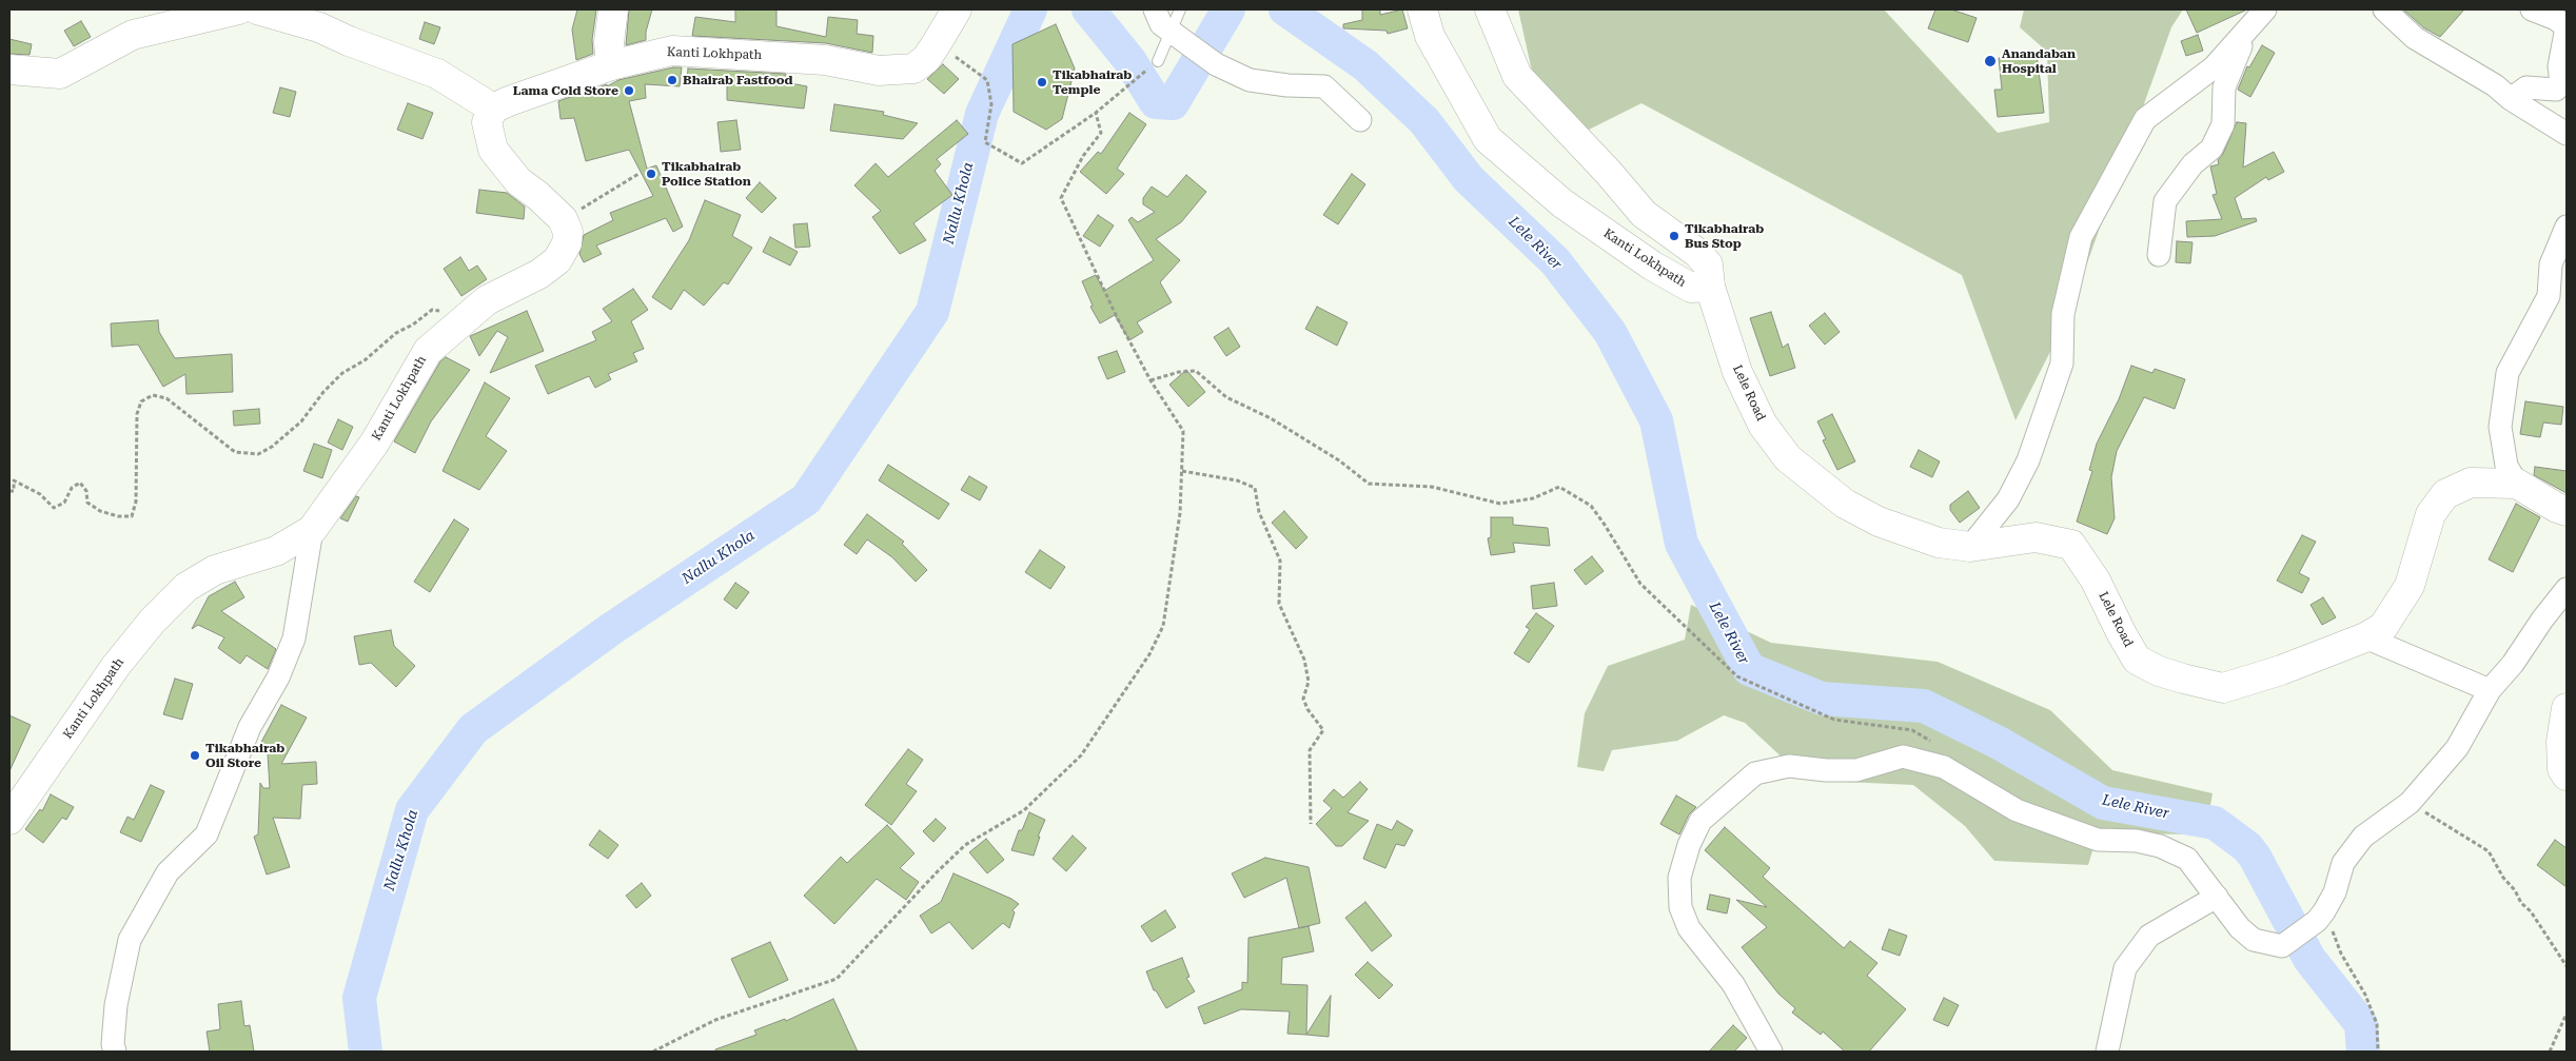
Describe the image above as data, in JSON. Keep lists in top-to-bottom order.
{
  "streets": {
    "main road": ["Kanti Lokhpath", "Lele Road"]
  },
  "crossings": [
    ["Kanti Lokhpath", "Lele Road"]
  ],
  "water": ["Nallu Khola", "Lele River"],
  "places": [
    "Anandaban Hospital",
    "Bhairab Fastfood",
    "Tikabhairab Temple",
    "Lama Cold Store",
    "Tikabhairab Police Station",
    "Tikabhairab Bus Stop",
    "Tikabhairab Oil Store"
  ]
}
